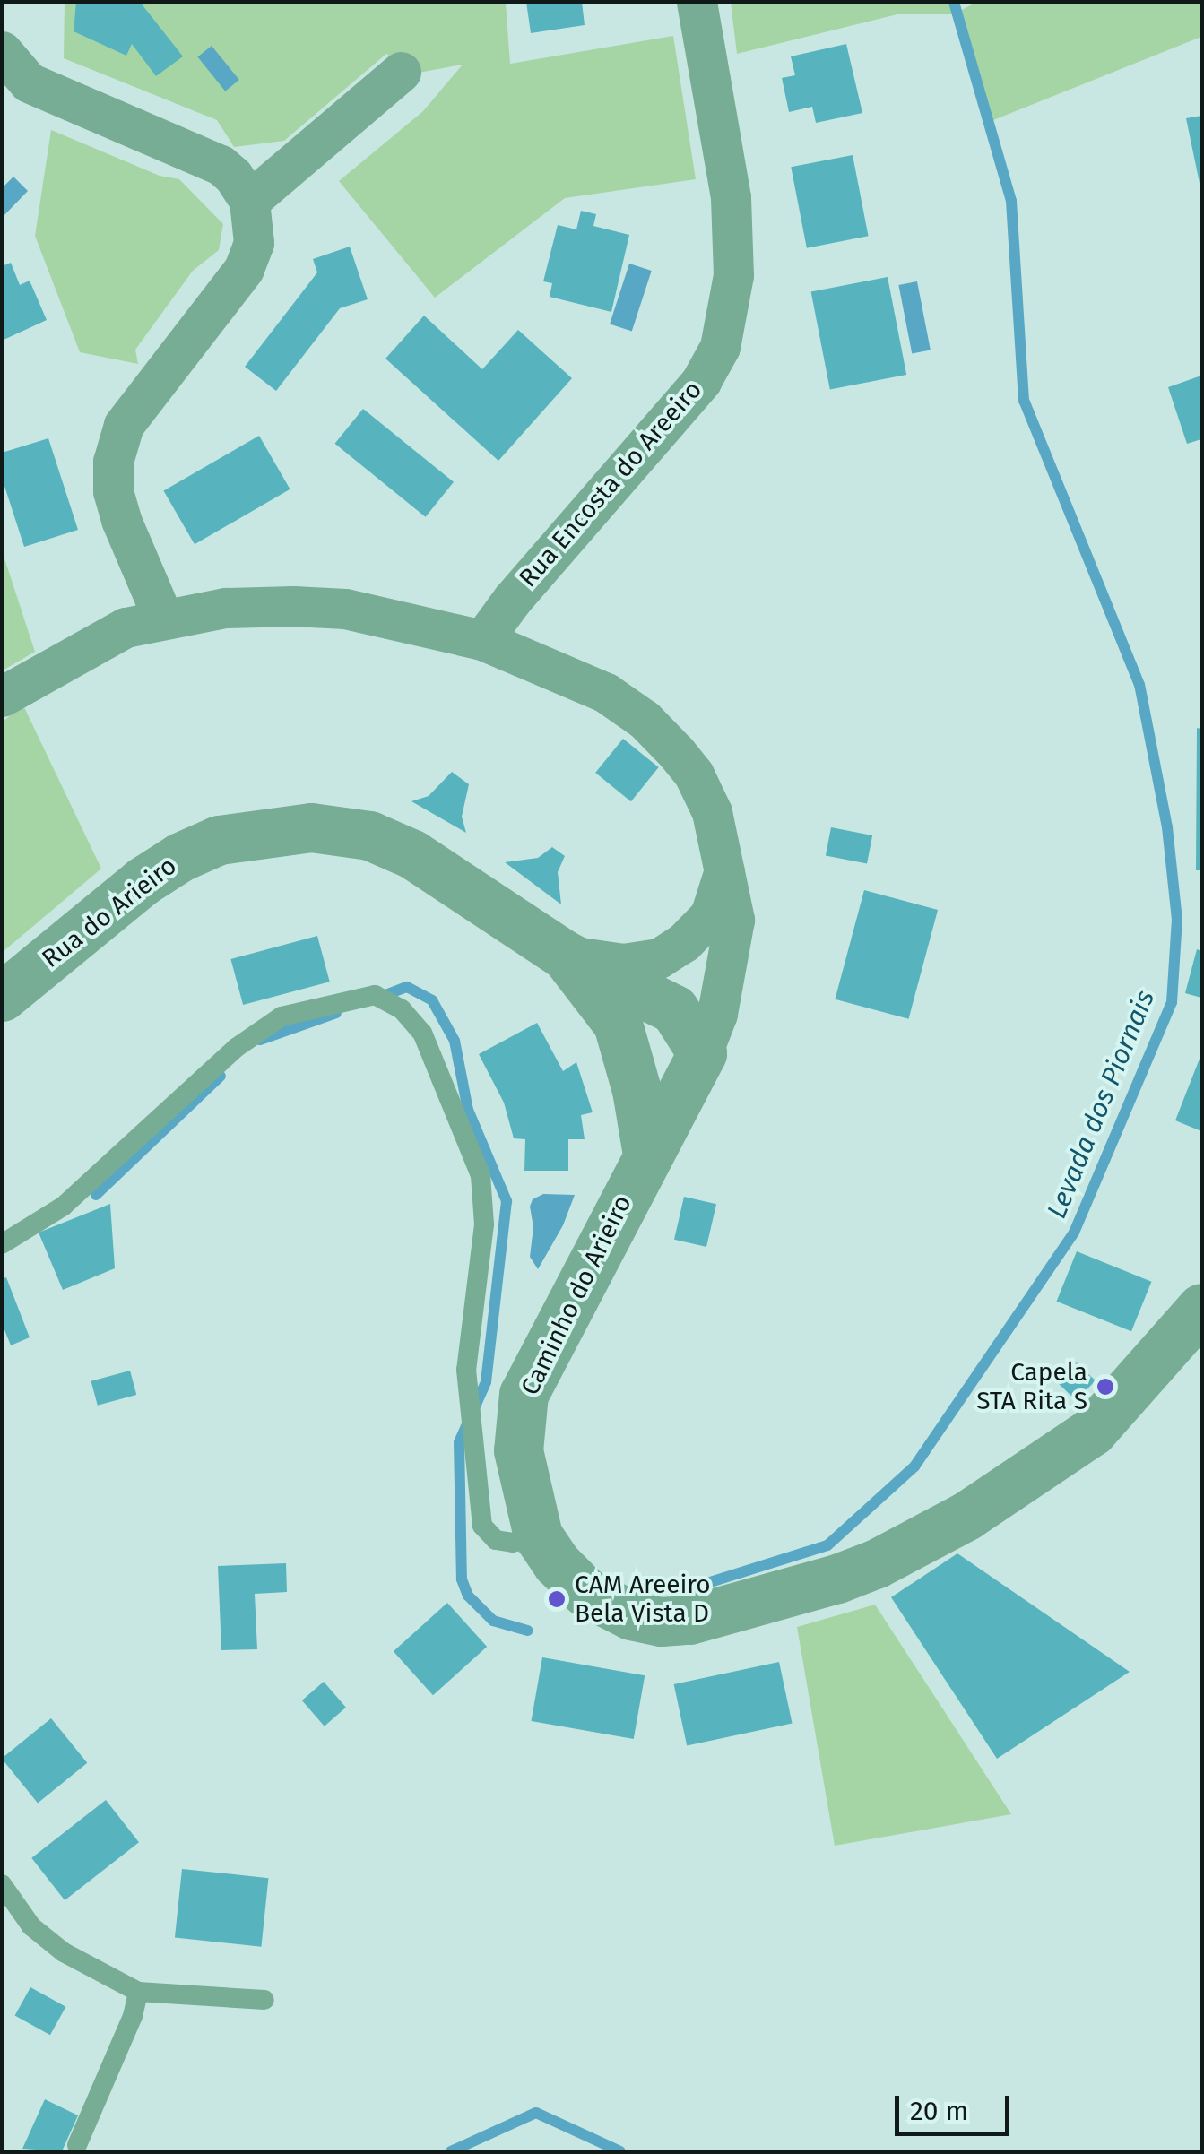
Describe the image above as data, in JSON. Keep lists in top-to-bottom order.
{
  "streets": {
    "street": ["Rua Encosta do Areeiro", "Rua do Arieiro", "Caminho do Arieiro"]
  },
  "crossings": [
    ["Rua Encosta do Areeiro", "Caminho do Arieiro"],
    ["Rua do Arieiro", "Caminho do Arieiro"]
  ],
  "water": ["Levada dos Piornais"],
  "places": ["Capela STA Rita S", "CAM Areeiro Bela Vista D"],
  "scale_bar": "20 m"
}
